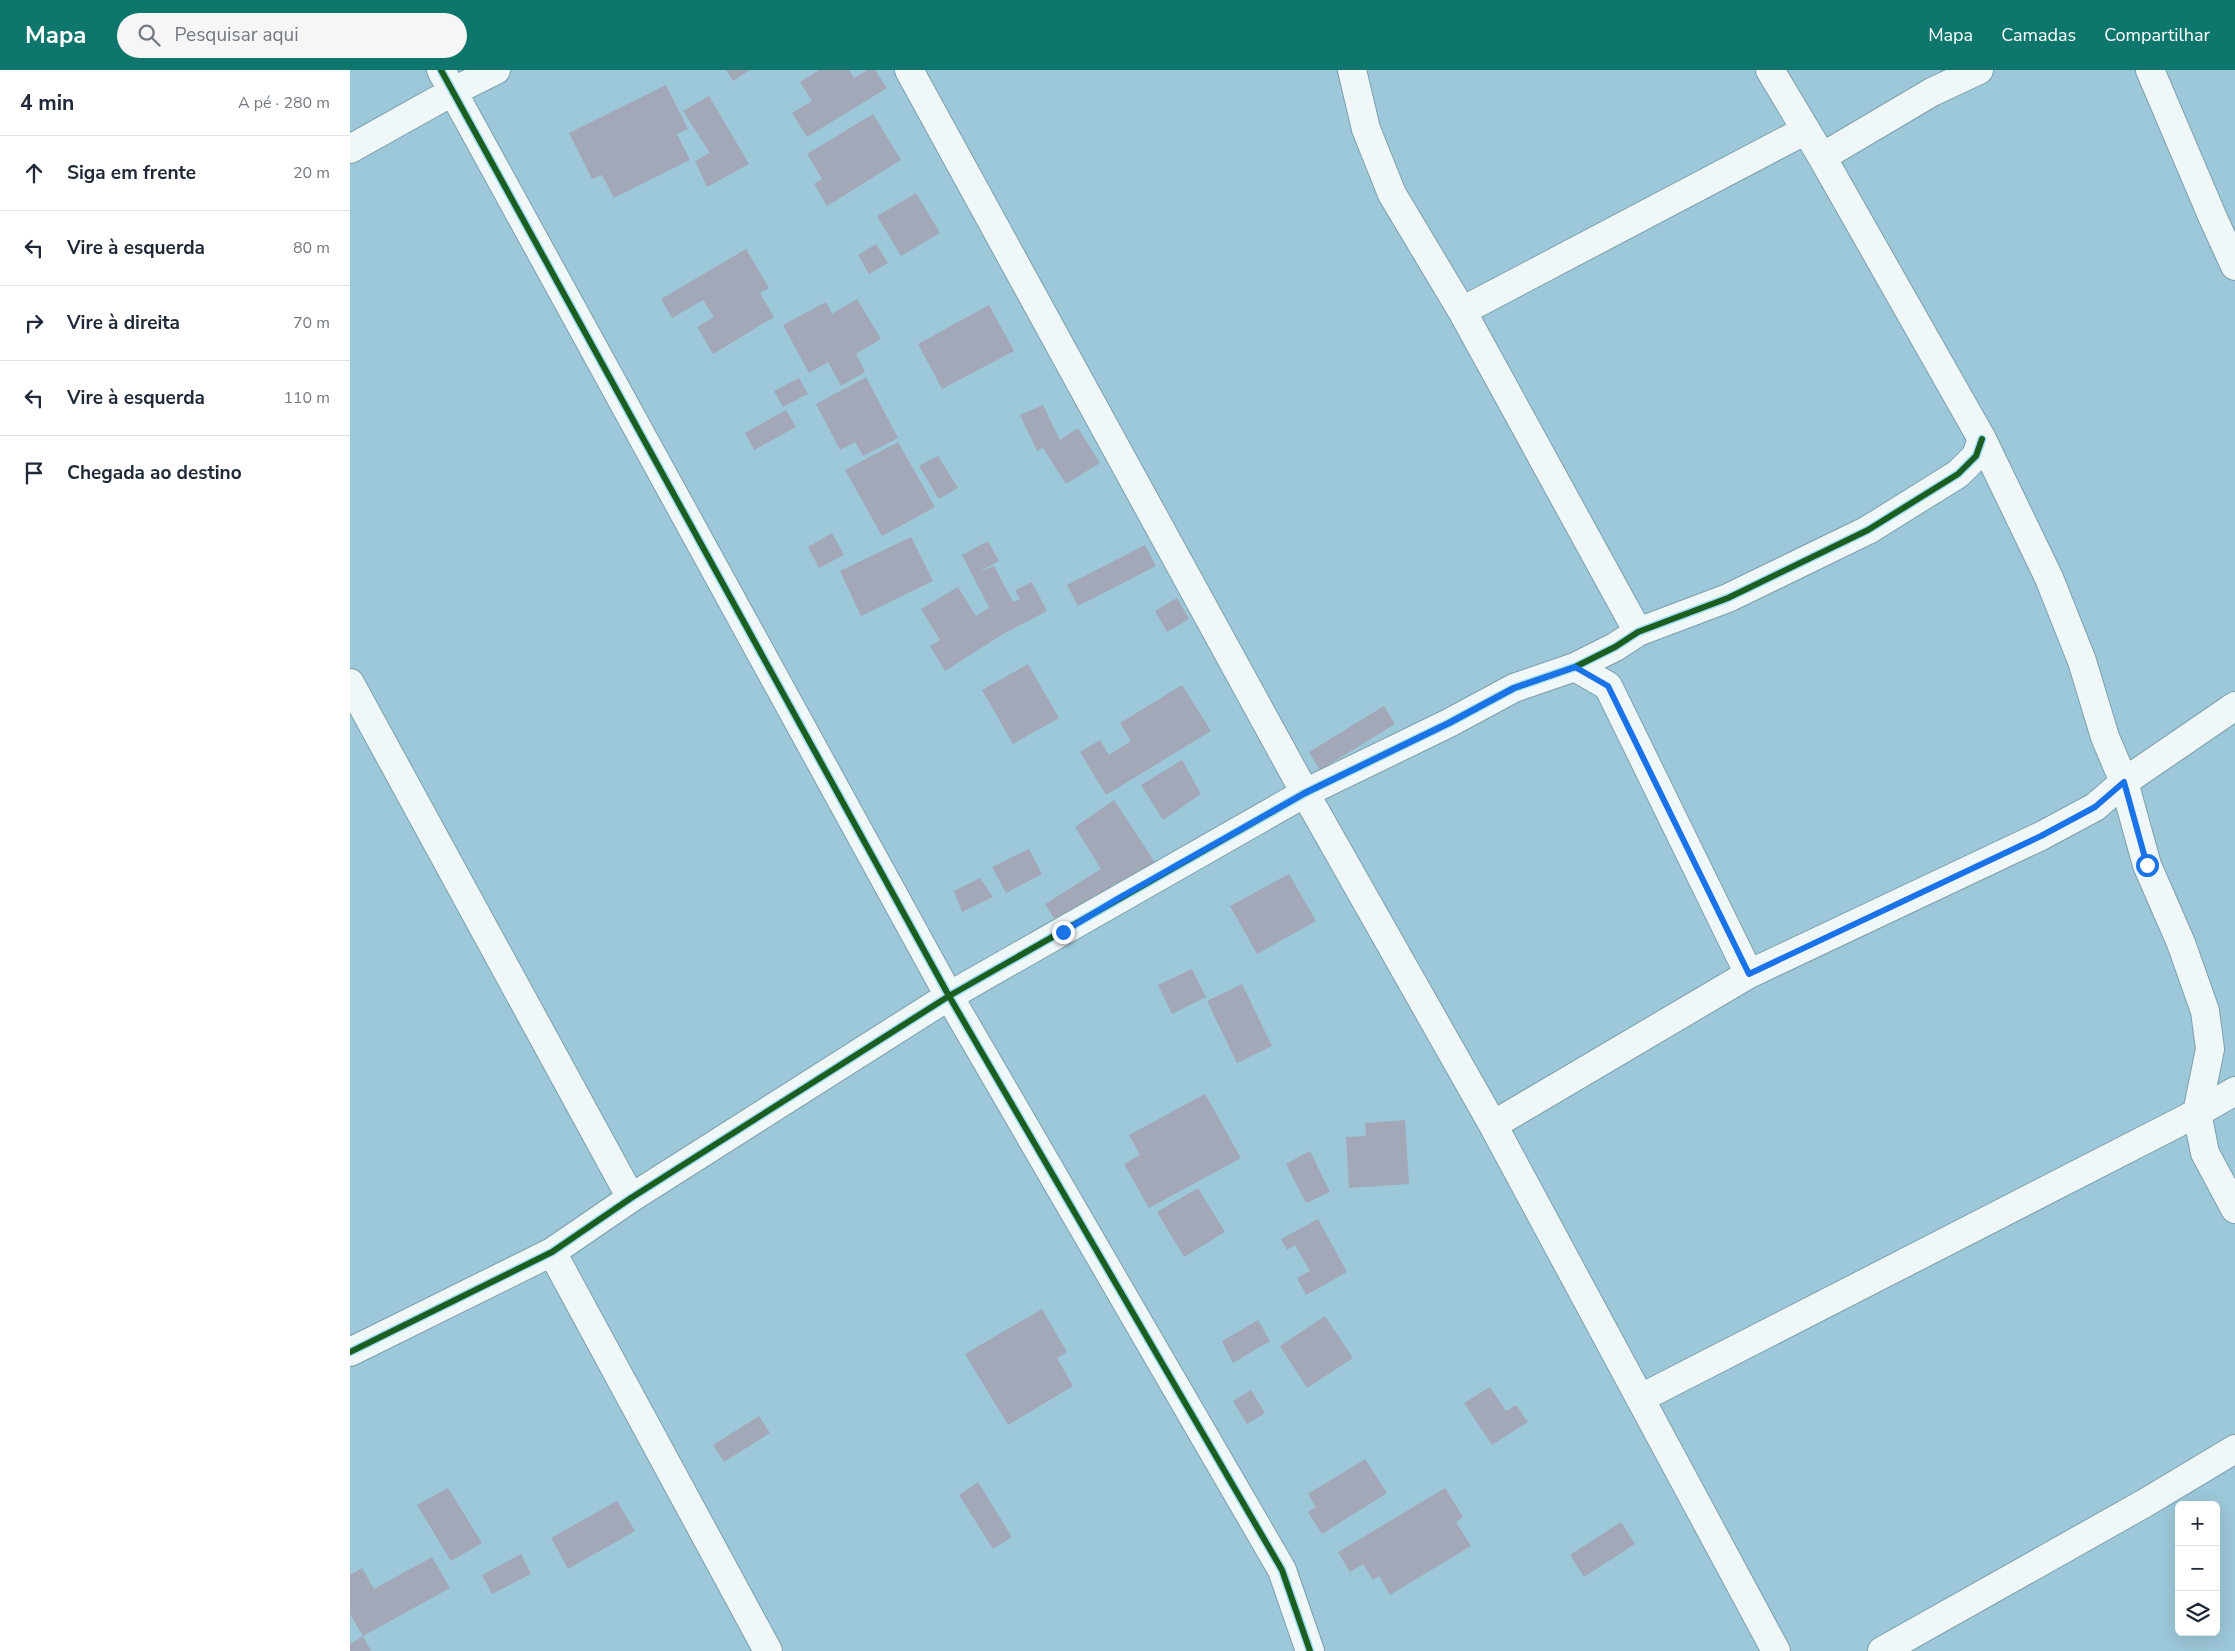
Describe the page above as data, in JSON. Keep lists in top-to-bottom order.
{
  "page": {
    "header": "Mapa",
    "search": "Pesquisar aqui",
    "nav": ["Mapa", "Camadas", "Compartilhar"],
    "heading": ["4 min", "A pé · 280 m"],
    "list": [
      ["Siga em frente", "20 m"],
      ["Vire à esquerda", "80 m"],
      ["Vire à direita", "70 m"],
      ["Vire à esquerda", "110 m"],
      "Chegada ao destino"
    ],
    "map_buttons": ["+", "−"]
  }
}
